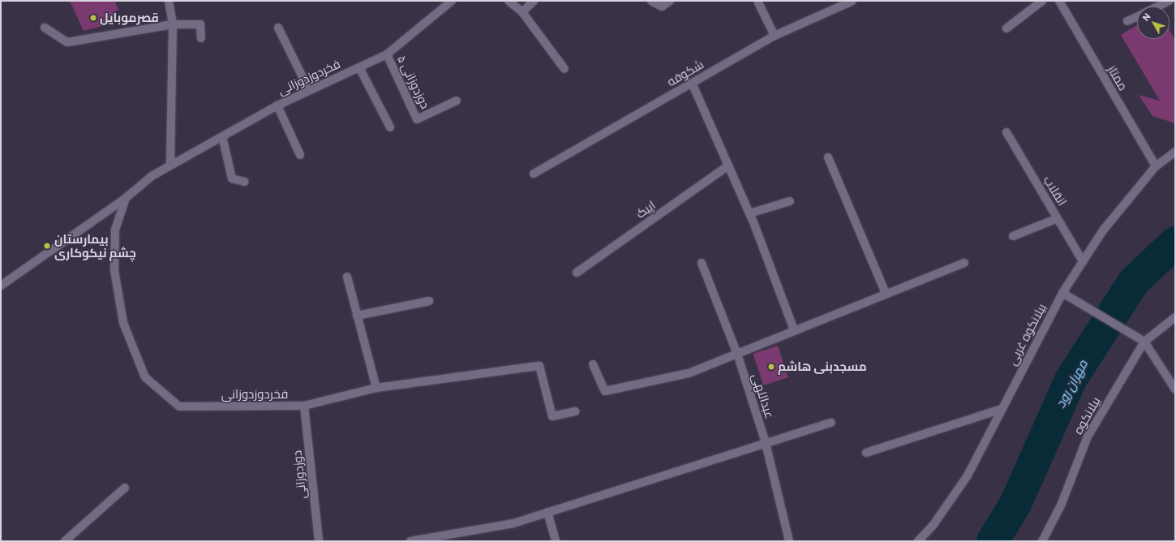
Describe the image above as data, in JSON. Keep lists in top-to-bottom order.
{
  "streets": {
    "street": [
      "شکوفه",
      "فخردوزدوزانی",
      "ممتاز",
      "دوزدوزانی ۵",
      "انقلاب",
      "اپیک",
      "بیلانکوه غربی",
      "عبداللهی",
      "بیلانکوه",
      "دوزدوزانی"
    ]
  },
  "crossings": [
    ["فخردوزدوزانی", "دوزدوزانی ۵"],
    ["فخردوزدوزانی", "دوزدوزانی"],
    ["ممتاز", "بیلانکوه غربی"],
    ["انقلاب", "بیلانکوه غربی"]
  ],
  "water": ["مهران رود"],
  "places": ["قصرموبایل", "بیمارستان چشم نیکوکاری", "مسجدبنی هاشم"],
  "north": "top left"
}
